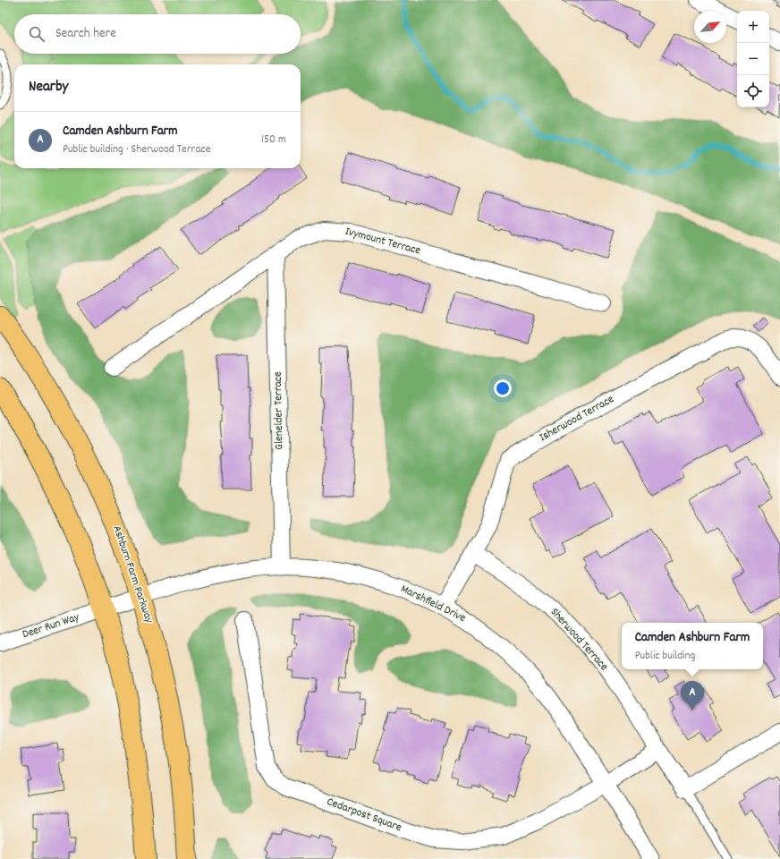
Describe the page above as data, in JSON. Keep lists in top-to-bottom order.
{
  "streets": {
    "main road": ["Ashburn Farm Parkway"],
    "street": [
      "Ivymount Terrace",
      "Glenelder Terrace",
      "Isherwood Terrace",
      "Marshfield Drive",
      "Deer Run Way",
      "Sherwood Terrace",
      "Cedarpost Square"
    ]
  },
  "crossings": [
    ["Ivymount Terrace", "Glenelder Terrace"],
    ["Glenelder Terrace", "Marshfield Drive"],
    ["Isherwood Terrace", "Marshfield Drive"],
    ["Isherwood Terrace", "Sherwood Terrace"],
    ["Ashburn Farm Parkway", "Marshfield Drive"],
    ["Marshfield Drive", "Deer Run Way"],
    ["Marshfield Drive", "Cedarpost Square"]
  ],
  "north": "top right",
  "page": {
    "map_buttons": ["+", "−"],
    "search": "Search here",
    "heading": "Nearby",
    "list": [
      {
        "mark": "A",
        "name": "Camden Ashburn Farm",
        "note": "Public building · Sherwood Terrace",
        "value": "150 m"
      }
    ],
    "popup": ["Camden Ashburn Farm", "Public building"],
    "pins": "A"
  }
}
